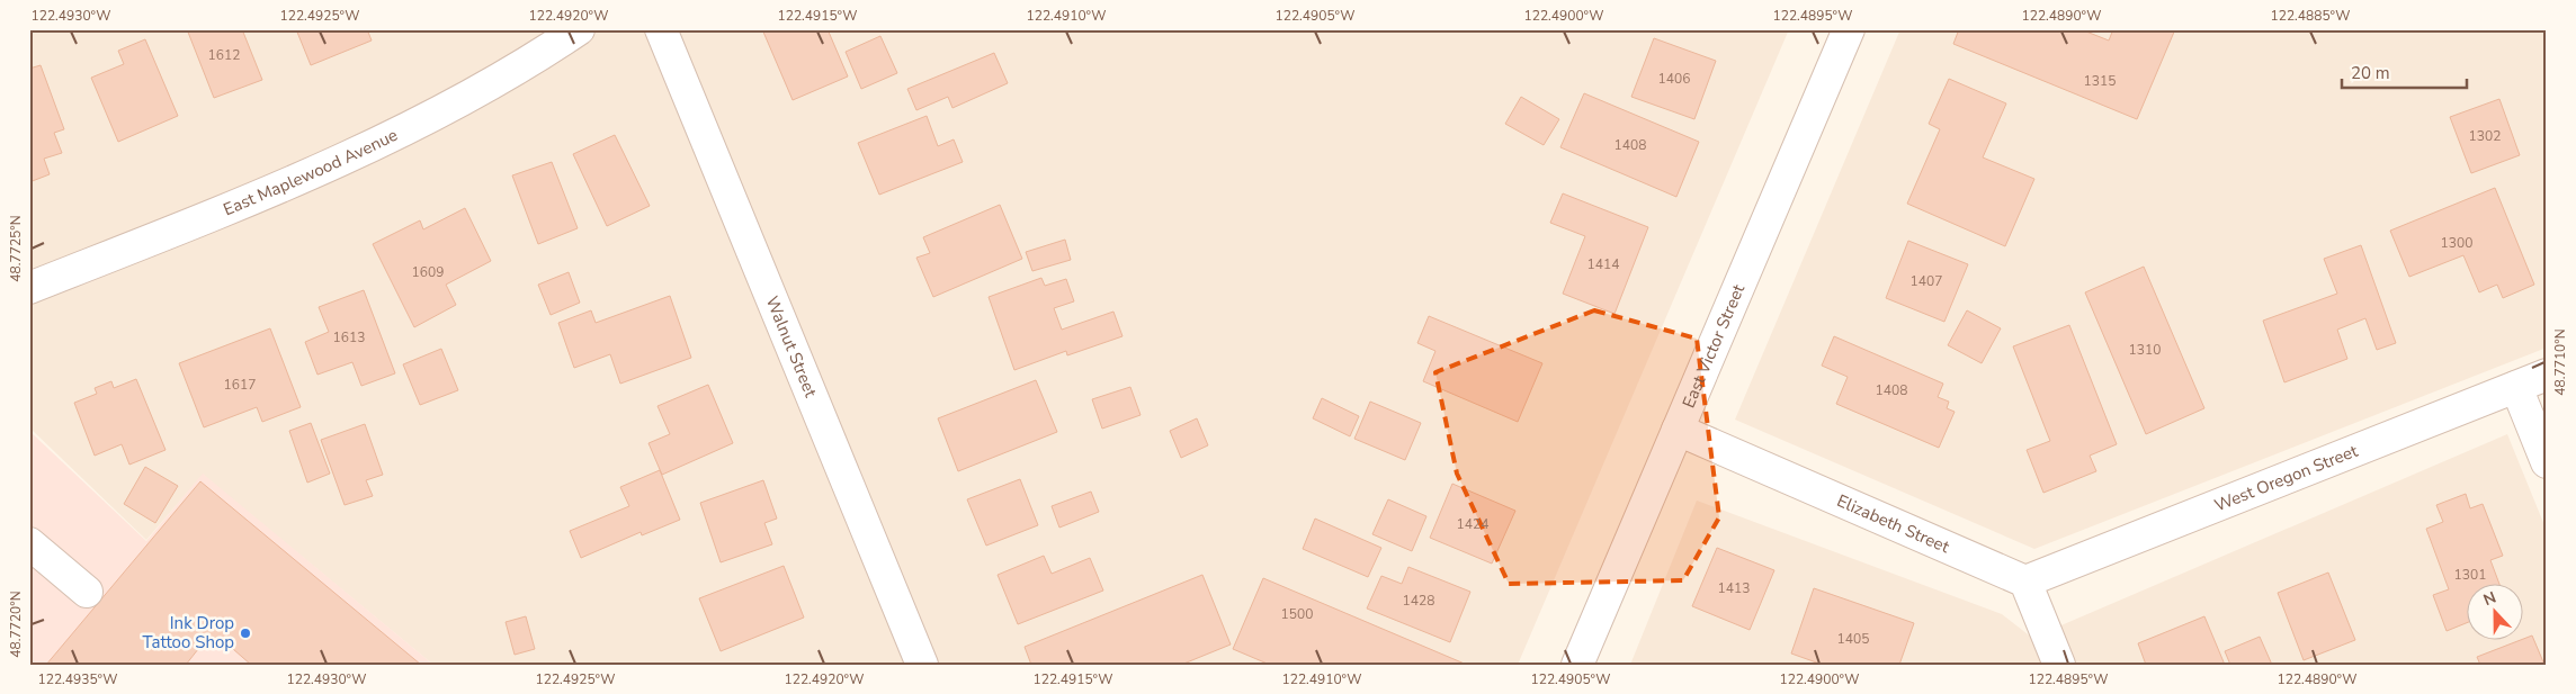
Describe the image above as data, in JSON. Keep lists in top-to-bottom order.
{
  "streets": {
    "street": [
      "East Maplewood Avenue",
      "Walnut Street",
      "East Victor Street",
      "West Oregon Street",
      "Elizabeth Street"
    ]
  },
  "crossings": [
    ["East Victor Street", "Elizabeth Street"],
    ["West Oregon Street", "Elizabeth Street"]
  ],
  "places": ["Ink Drop Tattoo Shop"],
  "house_numbers": [
    "1612",
    "1406",
    "1315",
    "1302",
    "1408",
    "1300",
    "1414",
    "1609",
    "1407",
    "1613",
    "1310",
    "1617",
    "1408",
    "1424",
    "1301",
    "1413",
    "1428",
    "1500",
    "1405"
  ],
  "scale_bar": "20 m",
  "north": "top",
  "coordinates": [
    "122.4930°W",
    "122.4925°W",
    "122.4920°W",
    "122.4915°W",
    "122.4910°W",
    "122.4905°W",
    "122.4900°W",
    "122.4895°W",
    "122.4890°W",
    "122.4885°W",
    "48.7725°N",
    "48.7710°N",
    "48.7720°N",
    "122.4935°W"
  ]
}
